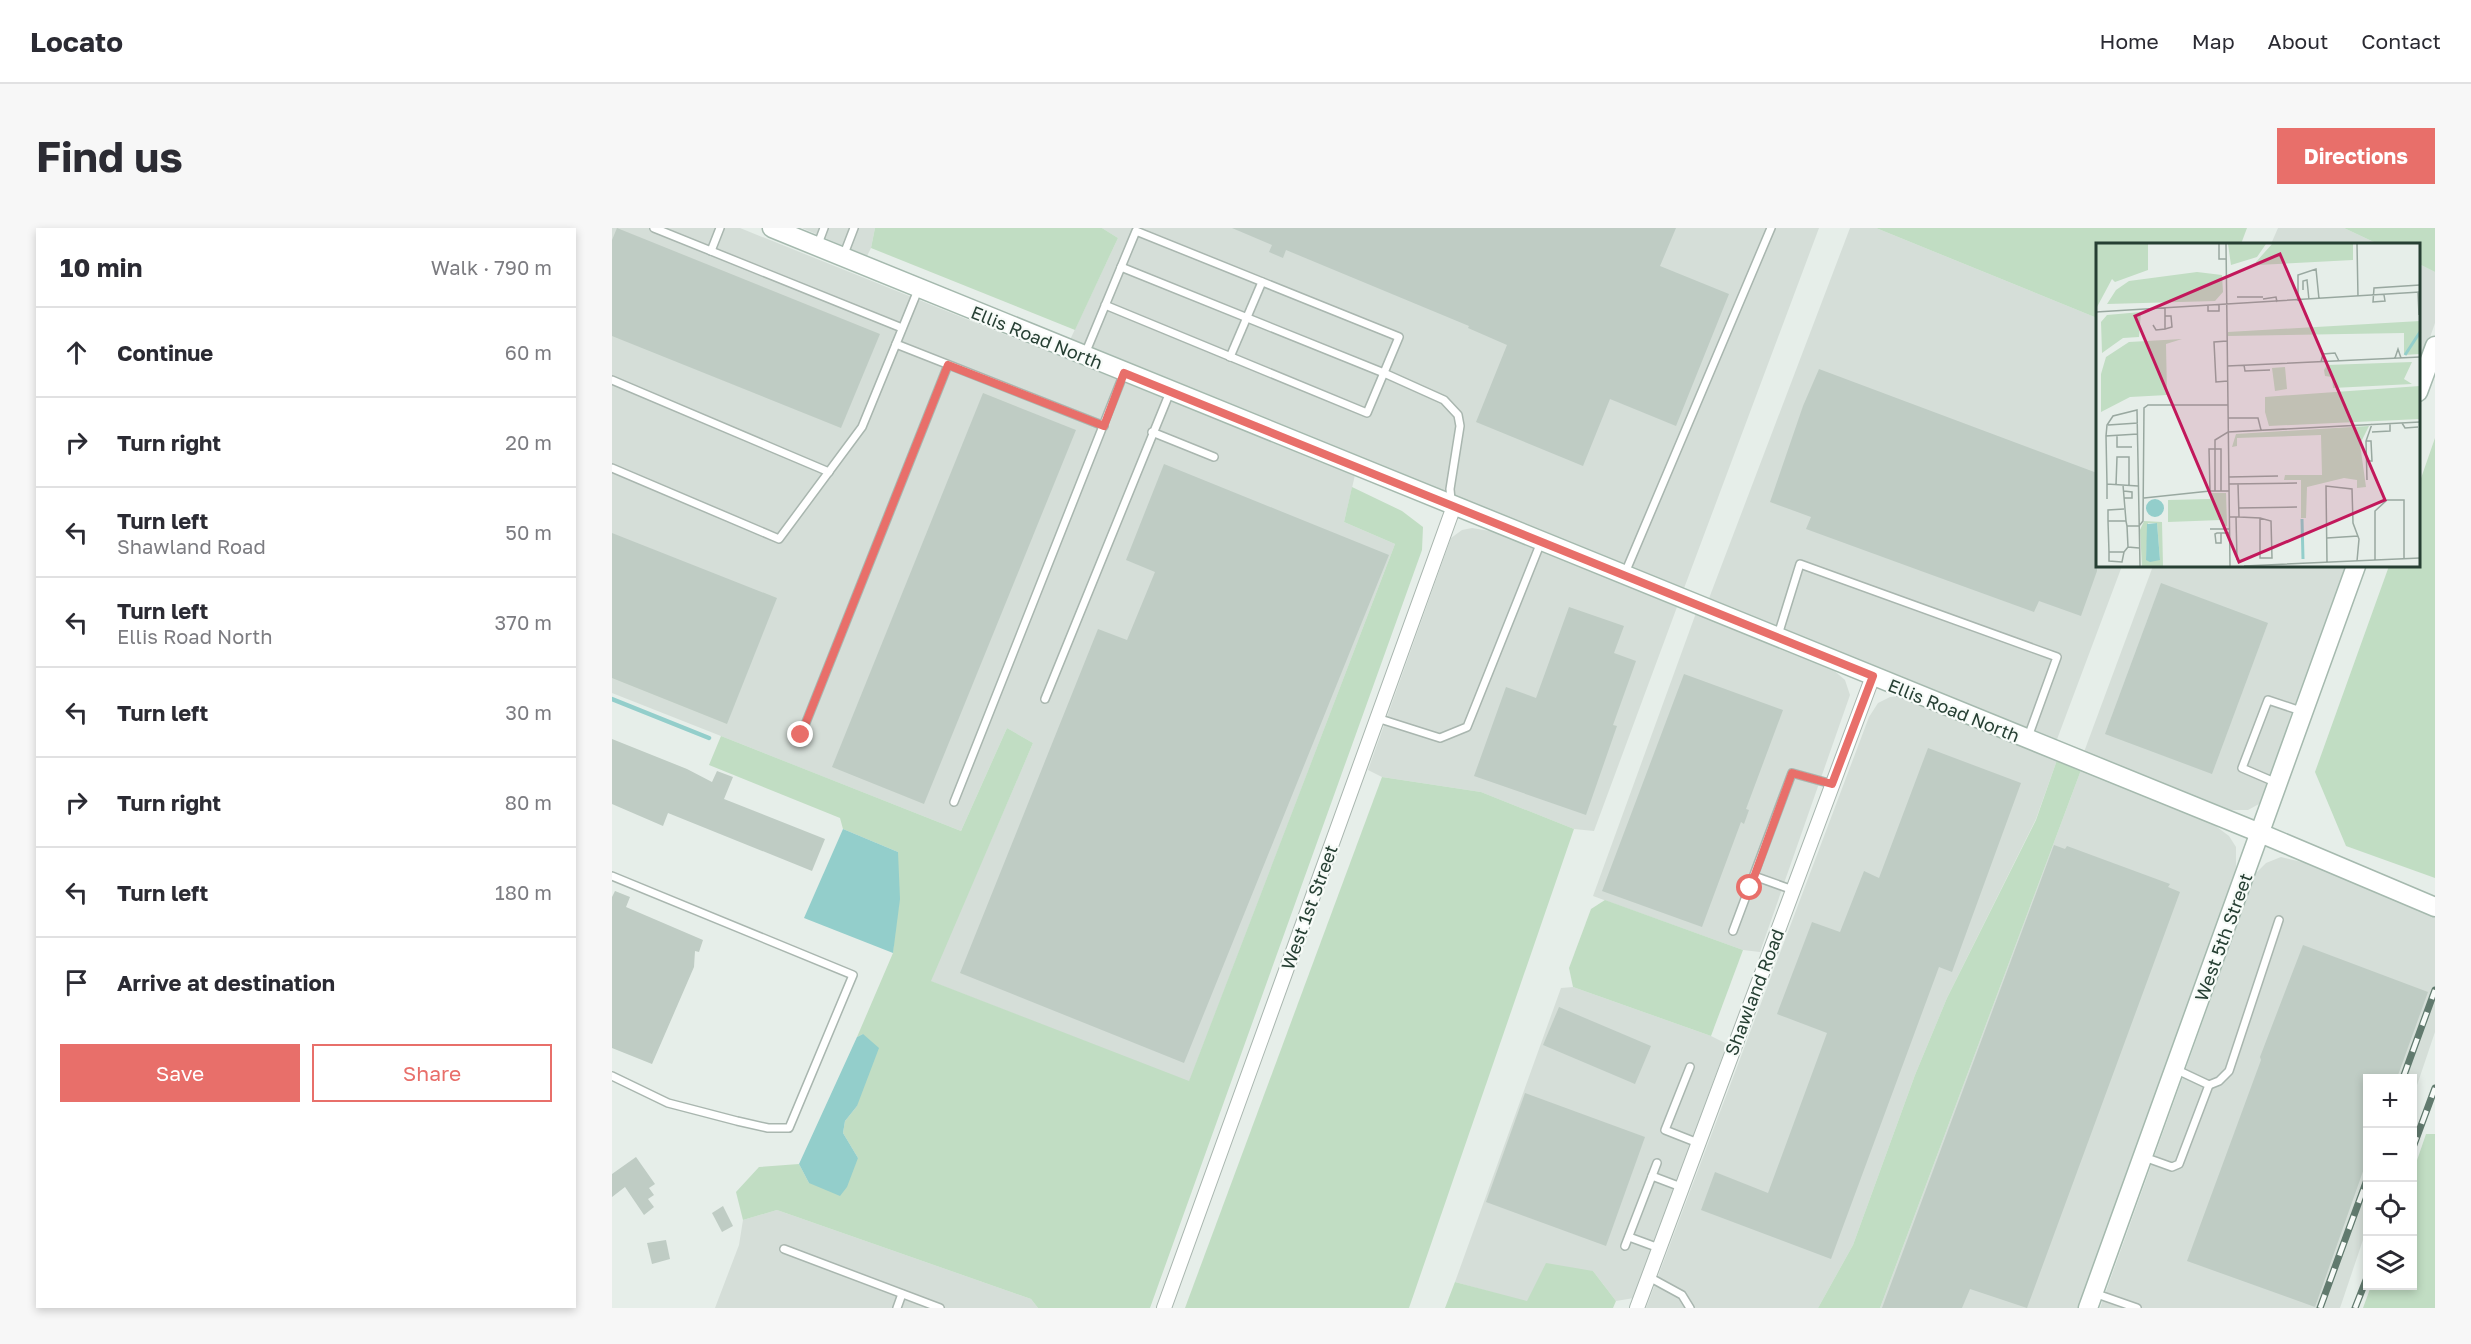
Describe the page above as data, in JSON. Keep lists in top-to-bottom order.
{
  "streets": {
    "street": [
      "Ellis Road North",
      "West 1st Street",
      "West 5th Street",
      "Shawland Road"
    ]
  },
  "crossings": [
    ["Ellis Road North", "West 1st Street"],
    ["Ellis Road North", "West 5th Street"],
    ["Ellis Road North", "Shawland Road"]
  ],
  "page": {
    "header": "Locato",
    "nav": [
      "Home",
      "Map",
      "About",
      "Contact"
    ],
    "buttons": [
      "Directions",
      ["Save", "Share"]
    ],
    "title": "Find us",
    "heading": ["10 min", "Walk · 790 m"],
    "list": [
      ["Continue", "60 m"],
      ["Turn right", "20 m"],
      ["Turn left", "Shawland Road", "50 m"],
      ["Turn left", "Ellis Road North", "370 m"],
      ["Turn left", "30 m"],
      ["Turn right", "80 m"],
      ["Turn left", "180 m"],
      "Arrive at destination"
    ],
    "map_buttons": ["+", "−"]
  }
}
